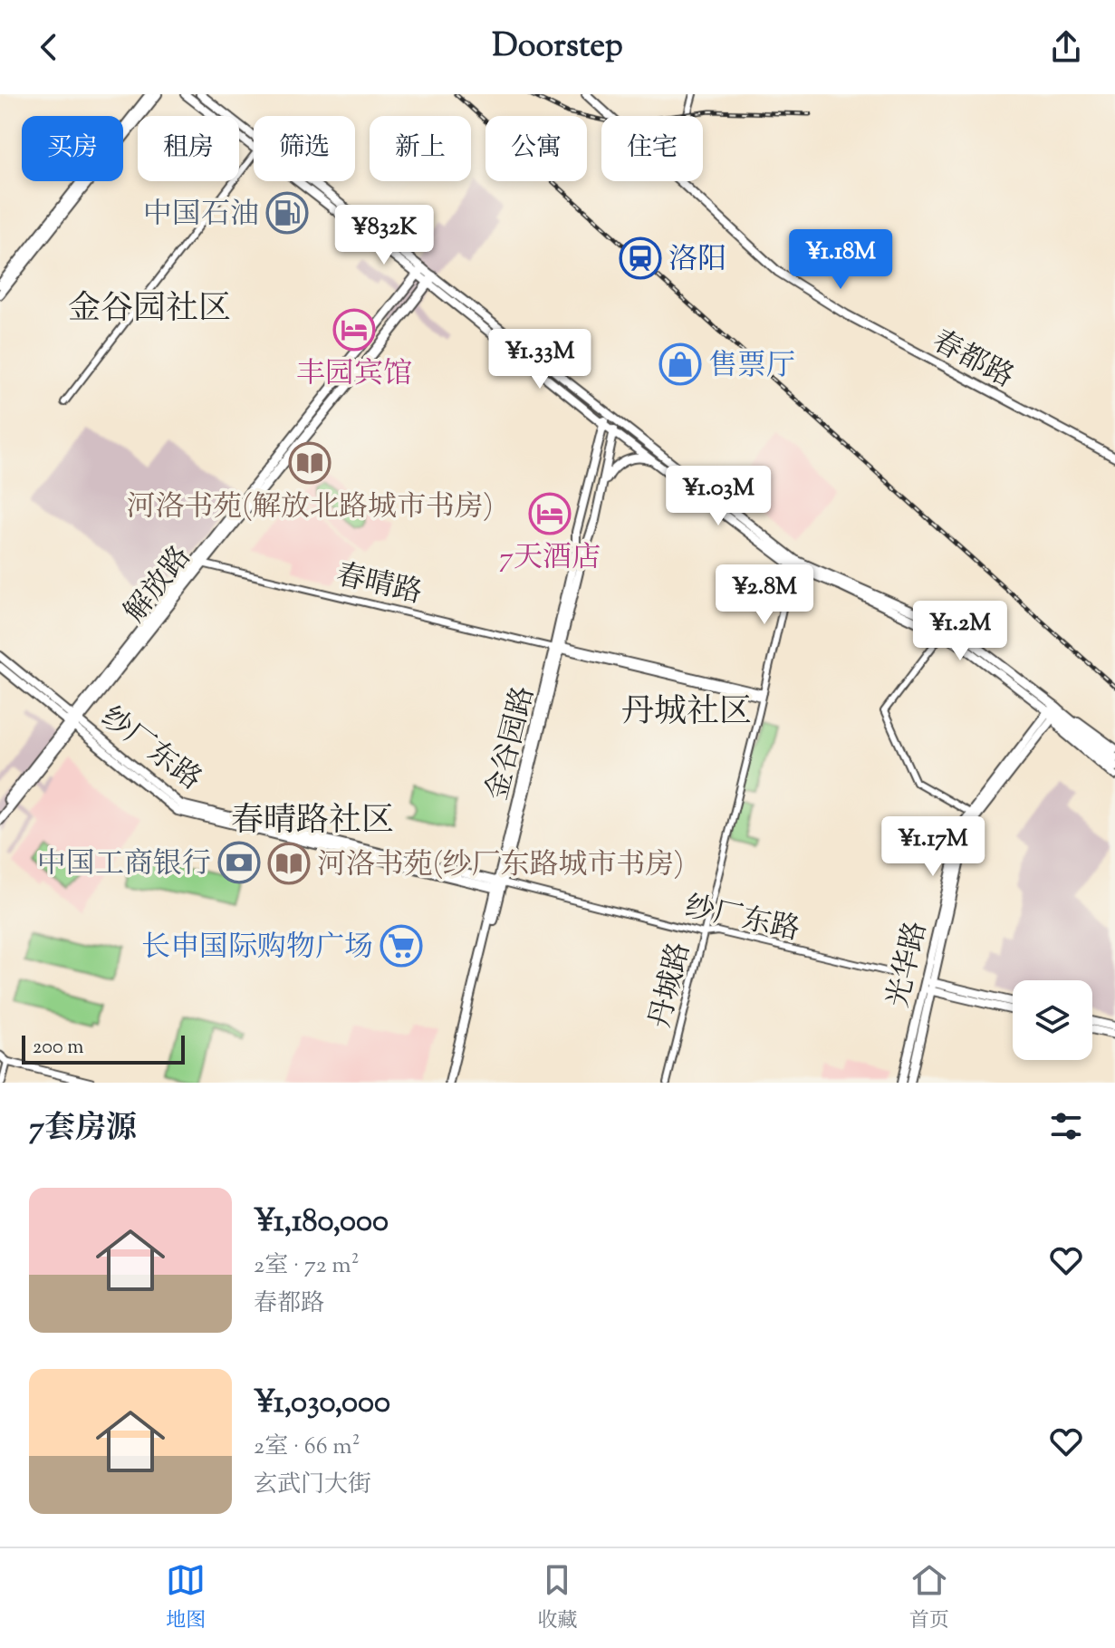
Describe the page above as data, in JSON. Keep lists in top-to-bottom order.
{
  "streets": {
    "main road": [
      "春都路",
      "解放路",
      "金谷园路",
      "纱厂东路",
      "光华路"
    ],
    "street": ["春晴路", "丹城路"]
  },
  "crossings": [
    ["春晴路", "解放路"],
    ["春晴路", "金谷园路"],
    ["春晴路", "丹城路"],
    ["解放路", "纱厂东路"],
    ["金谷园路", "纱厂东路"],
    ["纱厂东路", "丹城路"]
  ],
  "districts": ["金谷园社区", "丹城社区", "春晴路社区"],
  "places": {
    "fuel station": ["中国石油"],
    "station": ["洛阳"],
    "hotel": ["丰园宾馆", "7天酒店"],
    "shop": ["售票厅"],
    "library": ["河洛书苑(解放北路城市书房)", "河洛书苑(纱厂东路城市书房)"],
    "bank": ["中国工商银行"],
    "supermarket": ["长申国际购物广场"]
  },
  "scale_bar": "200 m",
  "page": {
    "header": "Doorstep",
    "chip": [
      "买房",
      "租房",
      "筛选",
      "新上",
      "公寓",
      "住宅"
    ],
    "price": [
      "¥832K",
      "¥1.18M",
      "¥1.33M",
      "¥1.03M",
      "¥2.8M",
      "¥1.2M",
      "¥1.17M"
    ],
    "scale": "200 m",
    "heading": "7套房源",
    "list": [
      {
        "name": "¥1,180,000",
        "note": "2室 · 72 m² · 春都路"
      },
      {
        "name": "¥1,030,000",
        "note": "2室 · 66 m² · 玄武门大街"
      }
    ],
    "tabs": ["地图", "收藏", "首页"]
  }
}
